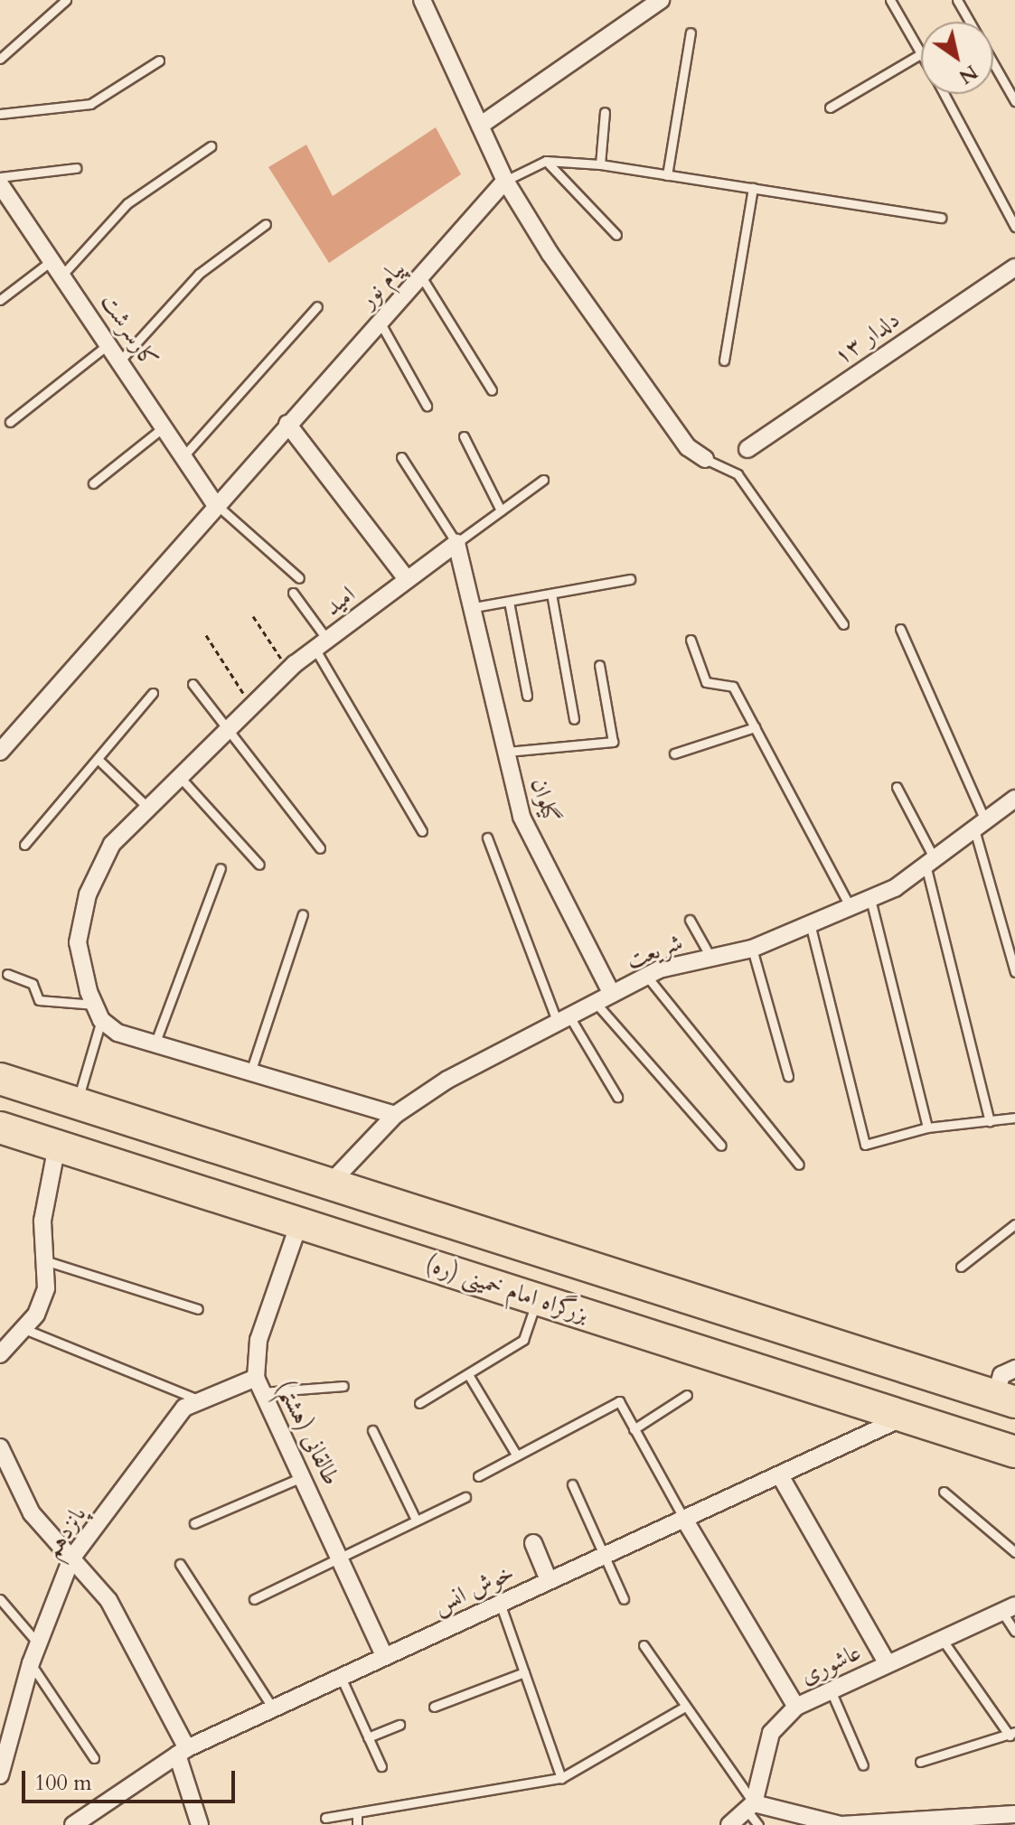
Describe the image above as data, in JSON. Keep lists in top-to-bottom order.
{
  "streets": {
    "highway": ["بزرگراه امام خمینی (ره)"],
    "street": [
      "پیام نور",
      "کارسرشت",
      "دلدار ۱۳",
      "امید",
      "گیلوان",
      "شریعت",
      "طالقانی (هشتم)",
      "پانزدهم",
      "خوش انس",
      "عاشوری"
    ]
  },
  "crossings": [
    ["پیام نور", "کارسرشت"],
    ["امید", "گیلوان"],
    ["گیلوان", "شریعت"],
    ["شریعت", "بزرگراه امام خمینی (ره)"],
    ["بزرگراه امام خمینی (ره)", "طالقانی (هشتم)"],
    ["بزرگراه امام خمینی (ره)", "خوش انس"],
    ["طالقانی (هشتم)", "پانزدهم"],
    ["طالقانی (هشتم)", "خوش انس"]
  ],
  "scale_bar": "100 m",
  "north": "bottom right"
}
